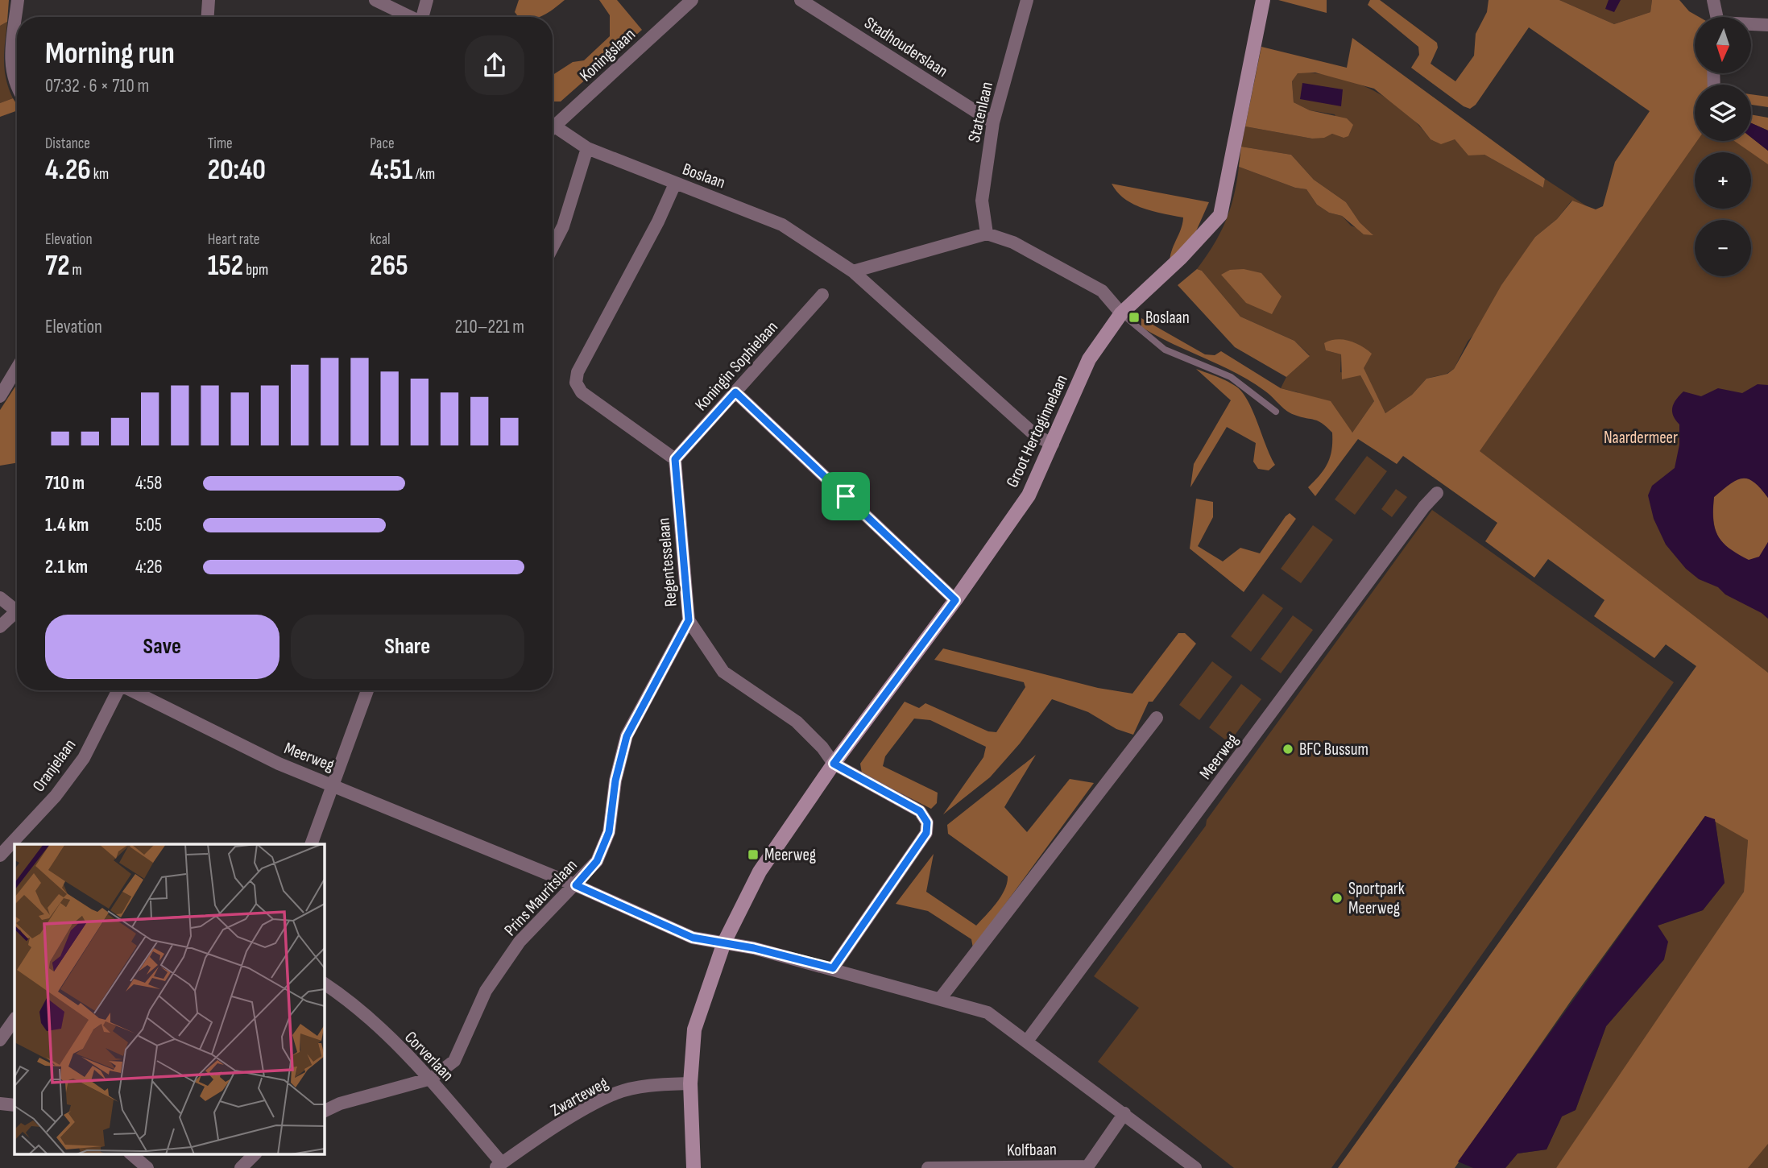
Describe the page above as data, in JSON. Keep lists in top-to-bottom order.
{
  "streets": {
    "main road": ["Groot Hertoginnelaan"],
    "street": [
      "Stadhouderslaan",
      "Koningslaan",
      "Statenlaan",
      "Boslaan",
      "Koningin Sophielaan",
      "Regentesselaan",
      "Meerweg",
      "Oranjelaan",
      "Prins Mauritslaan",
      "Corverlaan",
      "Zwarteweg",
      "Kolfbaan"
    ]
  },
  "crossings": [
    ["Stadhouderslaan", "Statenlaan"],
    ["Boslaan", "Groot Hertoginnelaan"],
    ["Koningin Sophielaan", "Regentesselaan"],
    ["Groot Hertoginnelaan", "Regentesselaan"],
    ["Groot Hertoginnelaan", "Meerweg"],
    ["Groot Hertoginnelaan", "Zwarteweg"],
    ["Regentesselaan", "Meerweg"],
    ["Regentesselaan", "Prins Mauritslaan"],
    ["Meerweg", "Prins Mauritslaan"],
    ["Prins Mauritslaan", "Corverlaan"],
    ["Corverlaan", "Zwarteweg"]
  ],
  "parks": ["Naardermeer"],
  "places": {
    "transit": ["Boslaan", "Meerweg"],
    "other": ["BFC Bussum", "Sportpark Meerweg"]
  },
  "north": "bottom",
  "page": {
    "map_buttons": ["+", "−"],
    "heading": ["Morning run", "07:32 · 6 × 710 m"],
    "stats": [
      ["Distance", "4.26 km"],
      ["Time", "20:40"],
      ["Pace", "4:51 /km"],
      ["Elevation", "72 m"],
      ["Heart rate", "152 bpm"],
      ["kcal", "265"]
    ],
    "chart": ["Elevation", "210–221 m"],
    "list": [
      {
        "name": "710 m",
        "note": "4:58"
      },
      {
        "name": "1.4 km",
        "note": "5:05"
      },
      {
        "name": "2.1 km",
        "note": "4:26"
      }
    ],
    "buttons": ["Save", "Share"]
  }
}
